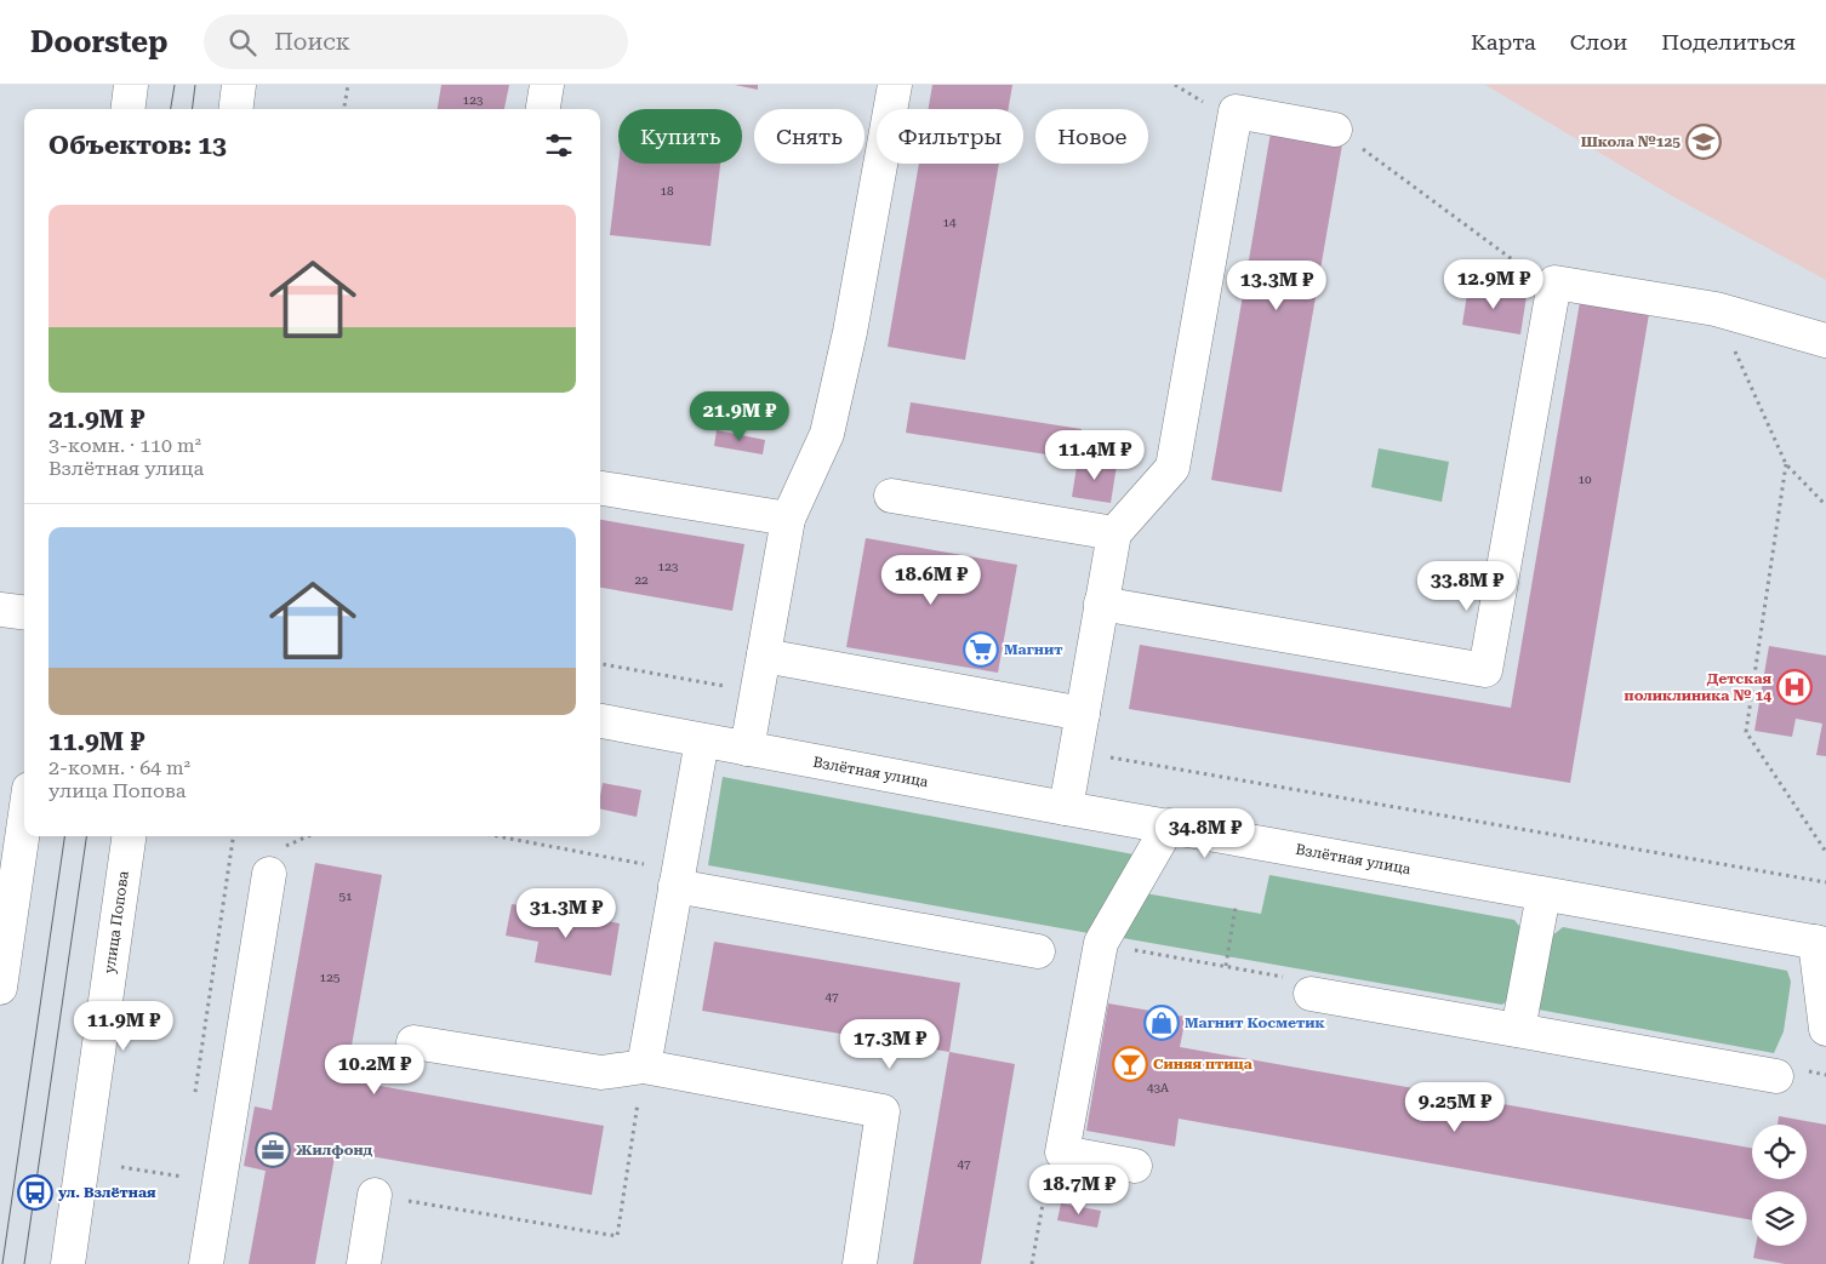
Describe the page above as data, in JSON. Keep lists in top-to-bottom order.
{
  "streets": {
    "street": ["Взлётная улица", "улица Попова"]
  },
  "places": {
    "school or university": ["Школа №125"],
    "supermarket": ["Магнит"],
    "hospital": ["Детская поликлиника № 14"],
    "shop": ["Магнит Косметик"],
    "bar": ["Синяя птица"],
    "office": ["Жилфонд"],
    "bus stop": ["ул. Взлётная"]
  },
  "house_numbers": [
    "123",
    "18",
    "14",
    "10",
    "123",
    "22",
    "51",
    "125",
    "47",
    "43А",
    "47"
  ],
  "page": {
    "header": "Doorstep",
    "search": "Поиск",
    "nav": ["Карта", "Слои", "Поделиться"],
    "chip": [
      "Купить",
      "Снять",
      "Фильтры",
      "Новое"
    ],
    "heading": "Объектов: 13",
    "list": [
      {
        "name": "21.9M ₽",
        "note": "3-комн. · 110 m² · Взлётная улица"
      },
      {
        "name": "11.9M ₽",
        "note": "2-комн. · 64 m² · улица Попова"
      }
    ],
    "price": [
      "12.9M ₽",
      "13.3M ₽",
      "21.9M ₽",
      "11.4M ₽",
      "18.6M ₽",
      "33.8M ₽",
      "34.8M ₽",
      "31.3M ₽",
      "11.9M ₽",
      "17.3M ₽",
      "10.2M ₽",
      "9.25M ₽",
      "18.7M ₽"
    ]
  }
}
